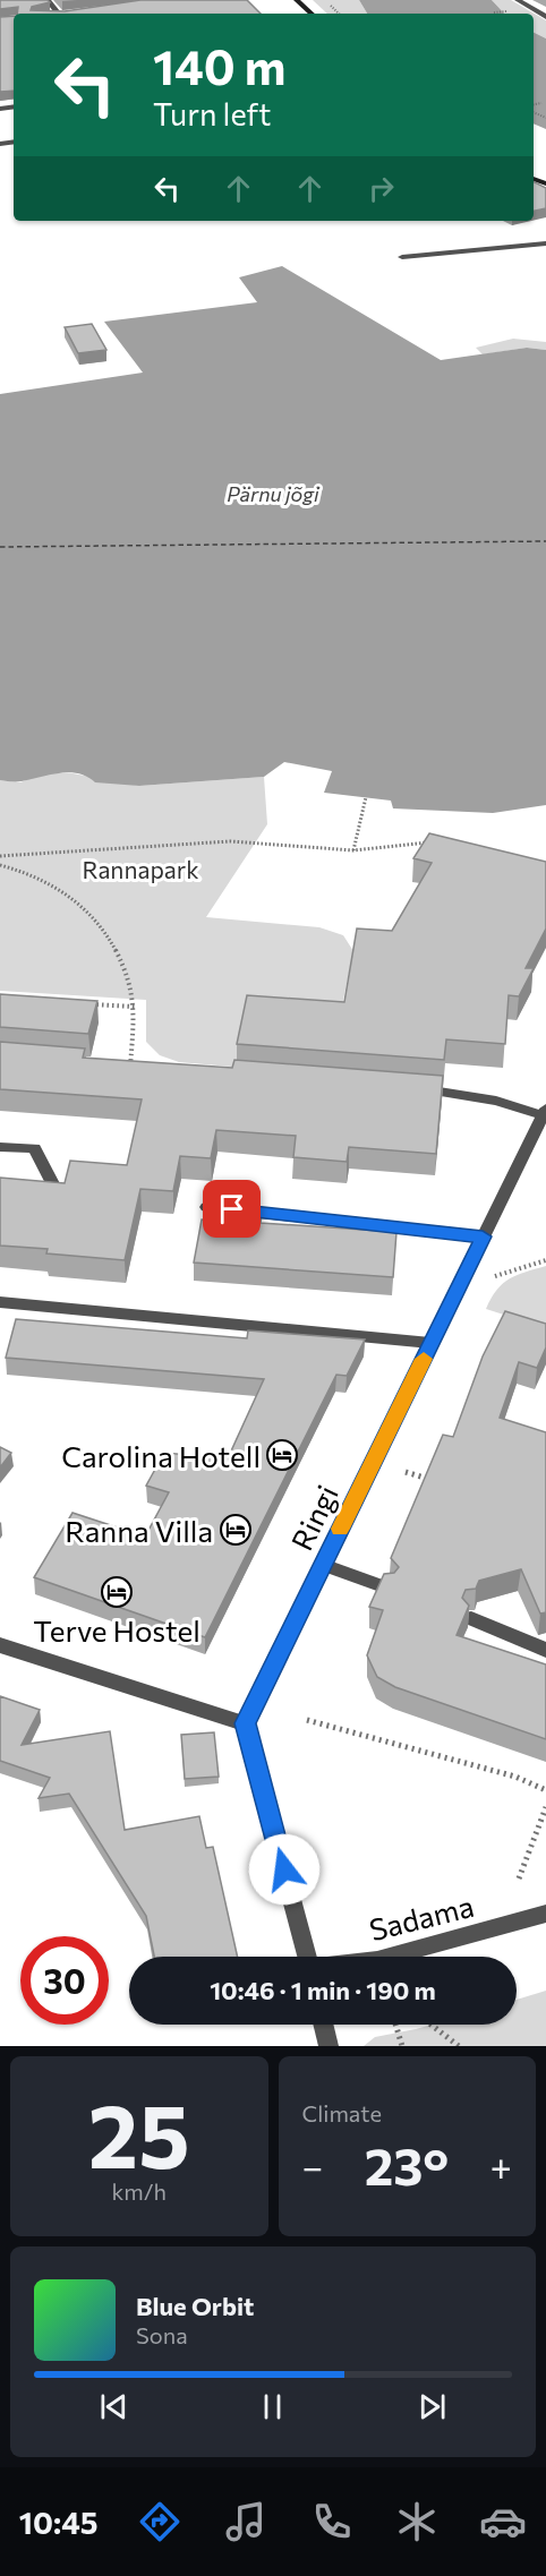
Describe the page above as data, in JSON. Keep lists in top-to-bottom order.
{
  "streets": {
    "street": ["Ringi", "Sadama"]
  },
  "water": ["Pärnu jõgi"],
  "parks": ["Rannapark"],
  "places": {
    "hotel": ["Carolina Hotell", "Ranna Villa", "Terve Hostel"]
  },
  "page": {
    "turn": ["140 m", "Turn left"],
    "limit": "30",
    "trip": "10:46 · 1 min · 190 m",
    "tile": [
      ["25", "km/h"],
      "Climate"
    ],
    "heat": ["−", "23°", "+"],
    "song": ["Blue Orbit", "Sona"],
    "tabs": "10:45"
  }
}
